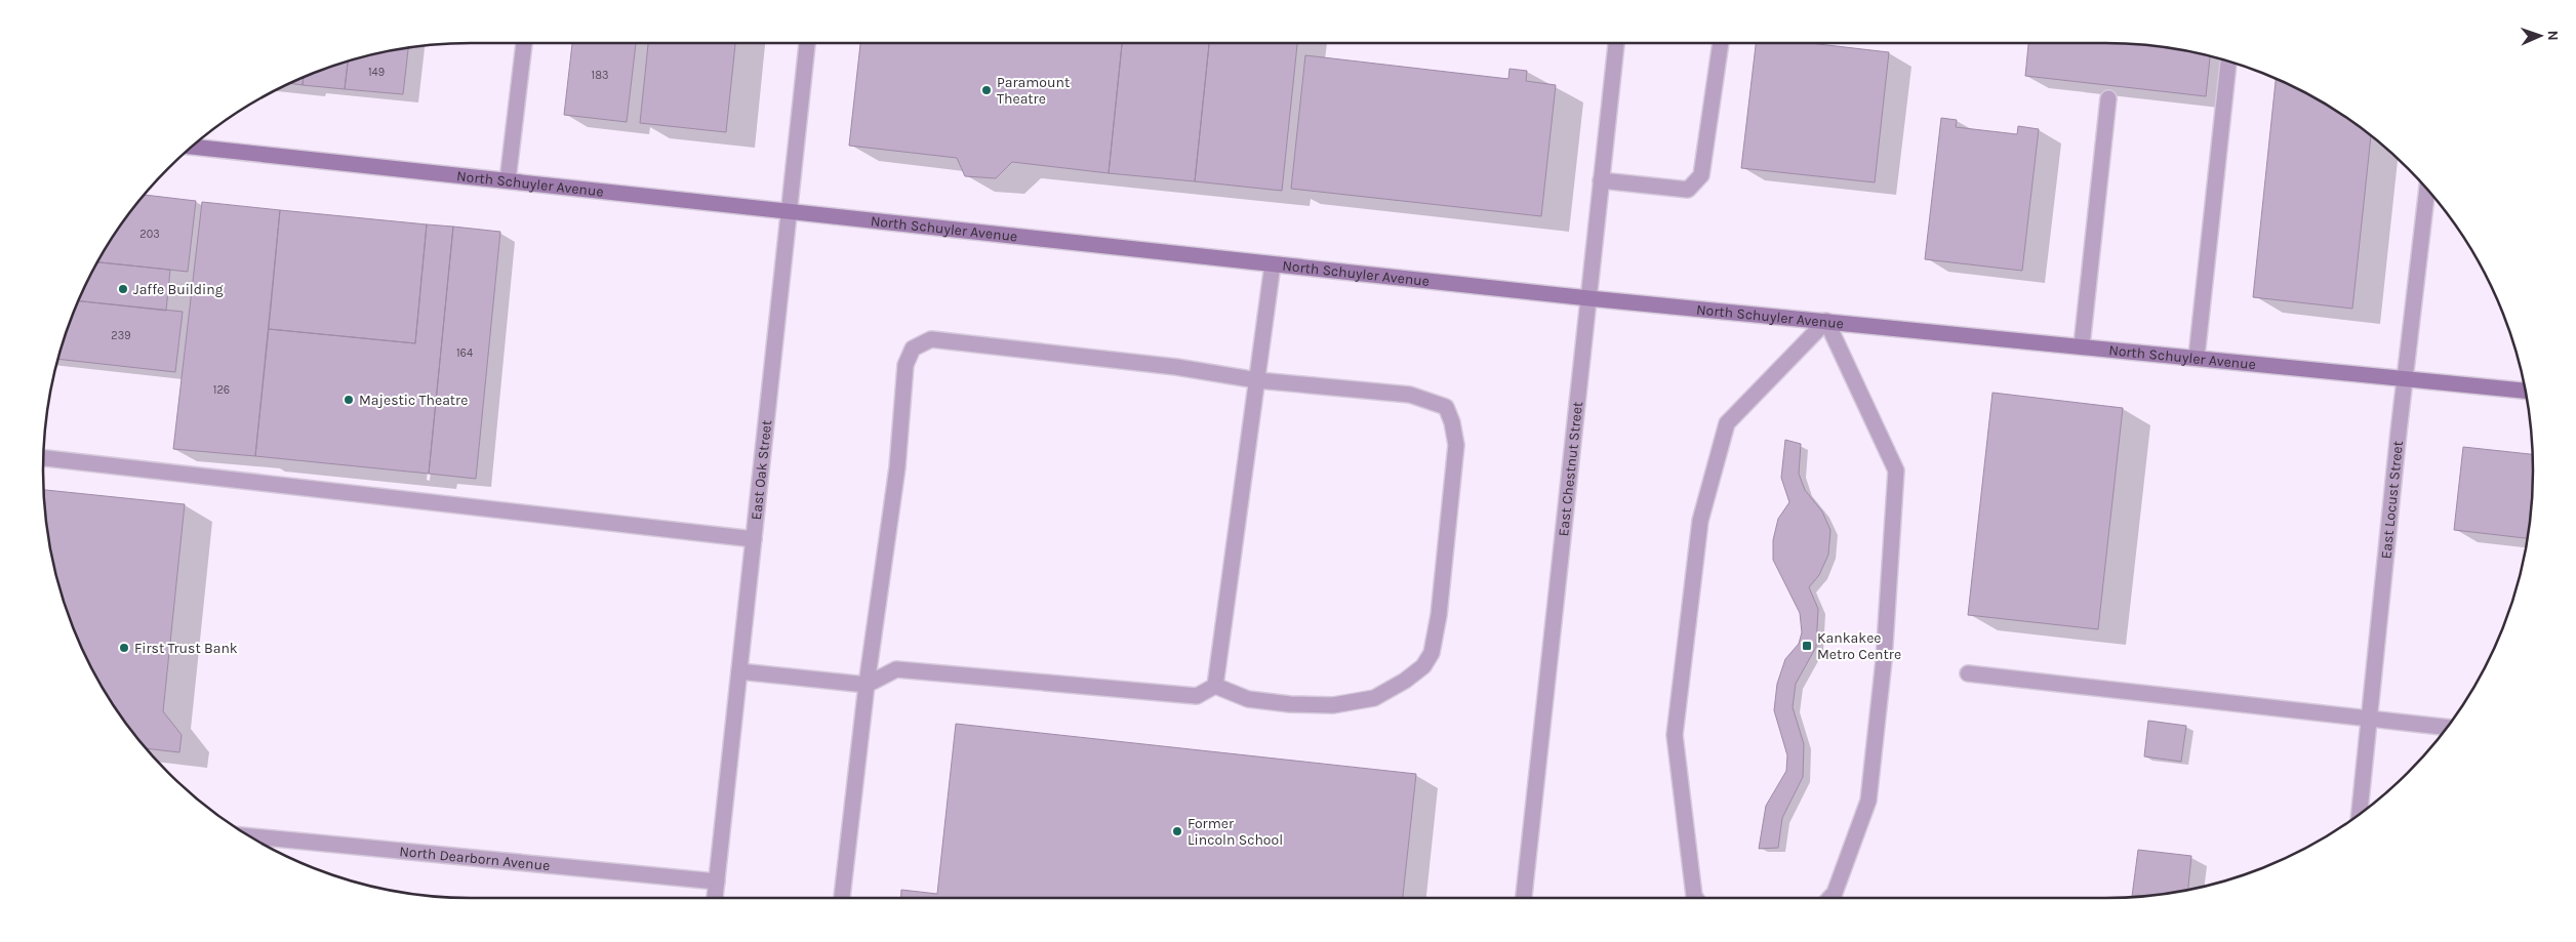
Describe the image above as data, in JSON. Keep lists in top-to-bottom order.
{
  "streets": {
    "street": [
      "North Schuyler Avenue",
      "East Chestnut Street",
      "East Oak Street",
      "East Locust Street",
      "North Dearborn Avenue"
    ]
  },
  "crossings": [
    ["North Schuyler Avenue", "East Chestnut Street"],
    ["North Schuyler Avenue", "East Oak Street"],
    ["North Schuyler Avenue", "East Locust Street"],
    ["East Oak Street", "North Dearborn Avenue"]
  ],
  "places": {
    "other": [
      "Paramount Theatre",
      "Jaffe Building",
      "Majestic Theatre",
      "First Trust Bank",
      "Former Lincoln School"
    ],
    "transit": ["Kankakee Metro Centre"]
  },
  "house_numbers": [
    "149",
    "183",
    "203",
    "239",
    "164",
    "126"
  ],
  "north": "right"
}
